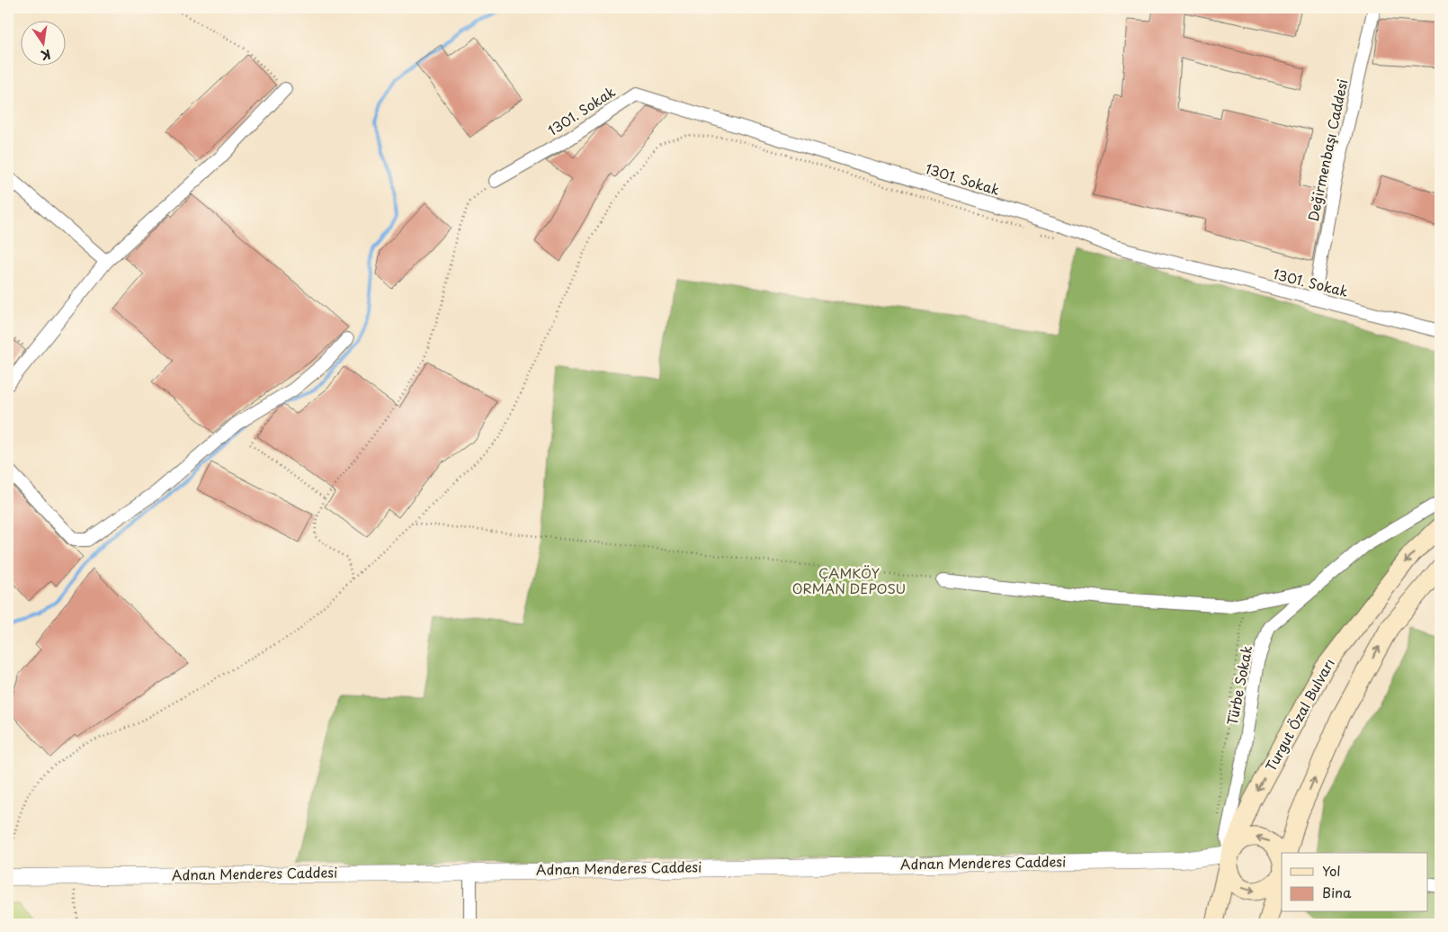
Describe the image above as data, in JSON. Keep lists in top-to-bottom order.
{
  "streets": {
    "main road": ["Turgut Özal Bulvarı"],
    "street": [
      "1301. Sokak",
      "Değirmenbaşı Caddesi",
      "Türbe Sokak",
      "Adnan Menderes Caddesi"
    ]
  },
  "crossings": [
    ["1301. Sokak", "Değirmenbaşı Caddesi"],
    ["Türbe Sokak", "Turgut Özal Bulvarı"],
    ["Türbe Sokak", "Adnan Menderes Caddesi"],
    ["Turgut Özal Bulvarı", "Adnan Menderes Caddesi"]
  ],
  "parks": ["ÇAMKÖY ORMAN DEPOSU"],
  "legend": ["Yol", "Bina"],
  "north": "bottom"
}
